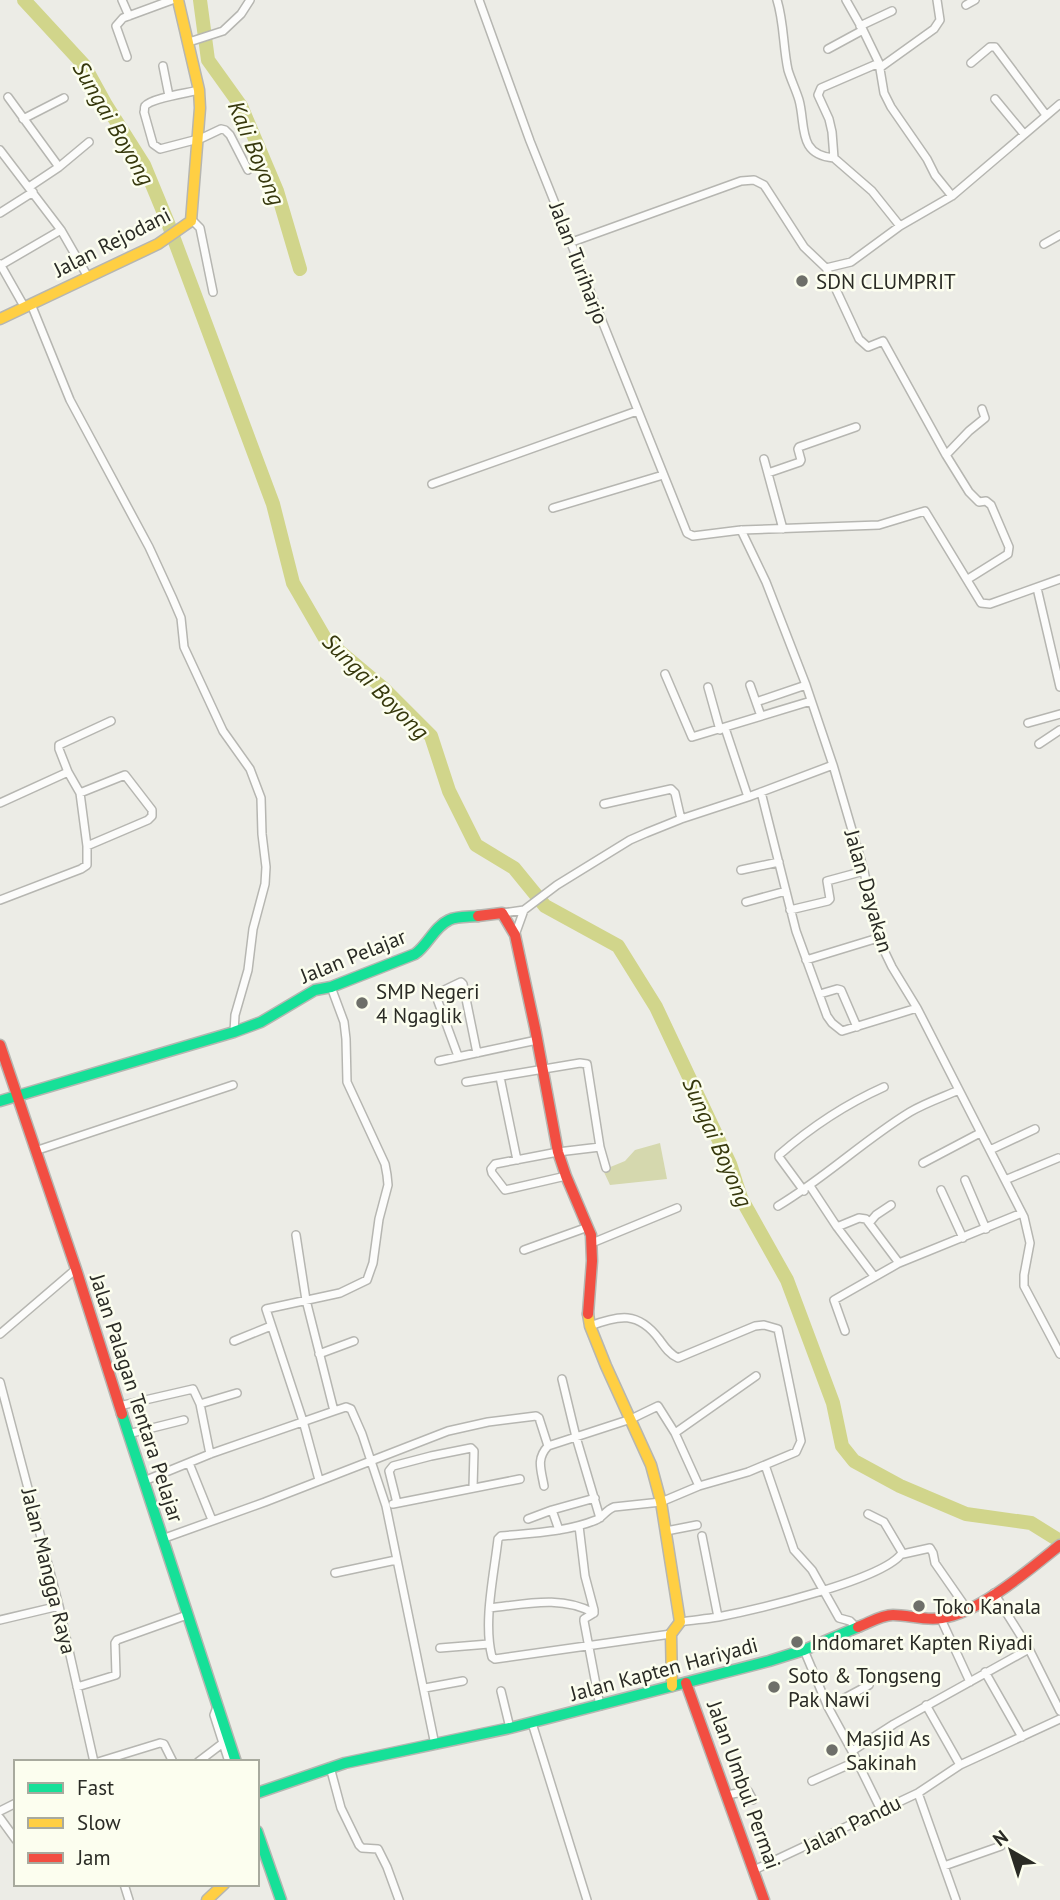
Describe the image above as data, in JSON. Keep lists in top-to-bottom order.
{
  "streets": {
    "main road": [
      "Jalan Rejodani",
      "Jalan Pelajar",
      "Jalan Palagan Tentara Pelajar",
      "Jalan Kapten Hariyadi",
      "Jalan Umbul Permai"
    ],
    "street": [
      "Jalan Turiharjo",
      "Jalan Dayakan",
      "Jalan Mangga Raya",
      "Jalan Pandu"
    ]
  },
  "crossings": [
    ["Jalan Turiharjo", "Jalan Dayakan"],
    ["Jalan Pelajar", "Jalan Palagan Tentara Pelajar"],
    ["Jalan Kapten Hariyadi", "Jalan Umbul Permai"],
    ["Jalan Umbul Permai", "Jalan Pandu"]
  ],
  "water": ["Sungai Boyong", "Kali Boyong"],
  "places": [
    "SDN CLUMPRIT",
    "SMP Negeri 4 Ngaglik",
    "Toko Kanala",
    "Indomaret Kapten Riyadi",
    "Soto & Tongseng Pak Nawi",
    "Masjid As Sakinah"
  ],
  "legend": ["Fast", "Slow", "Jam"],
  "north": "top left"
}
